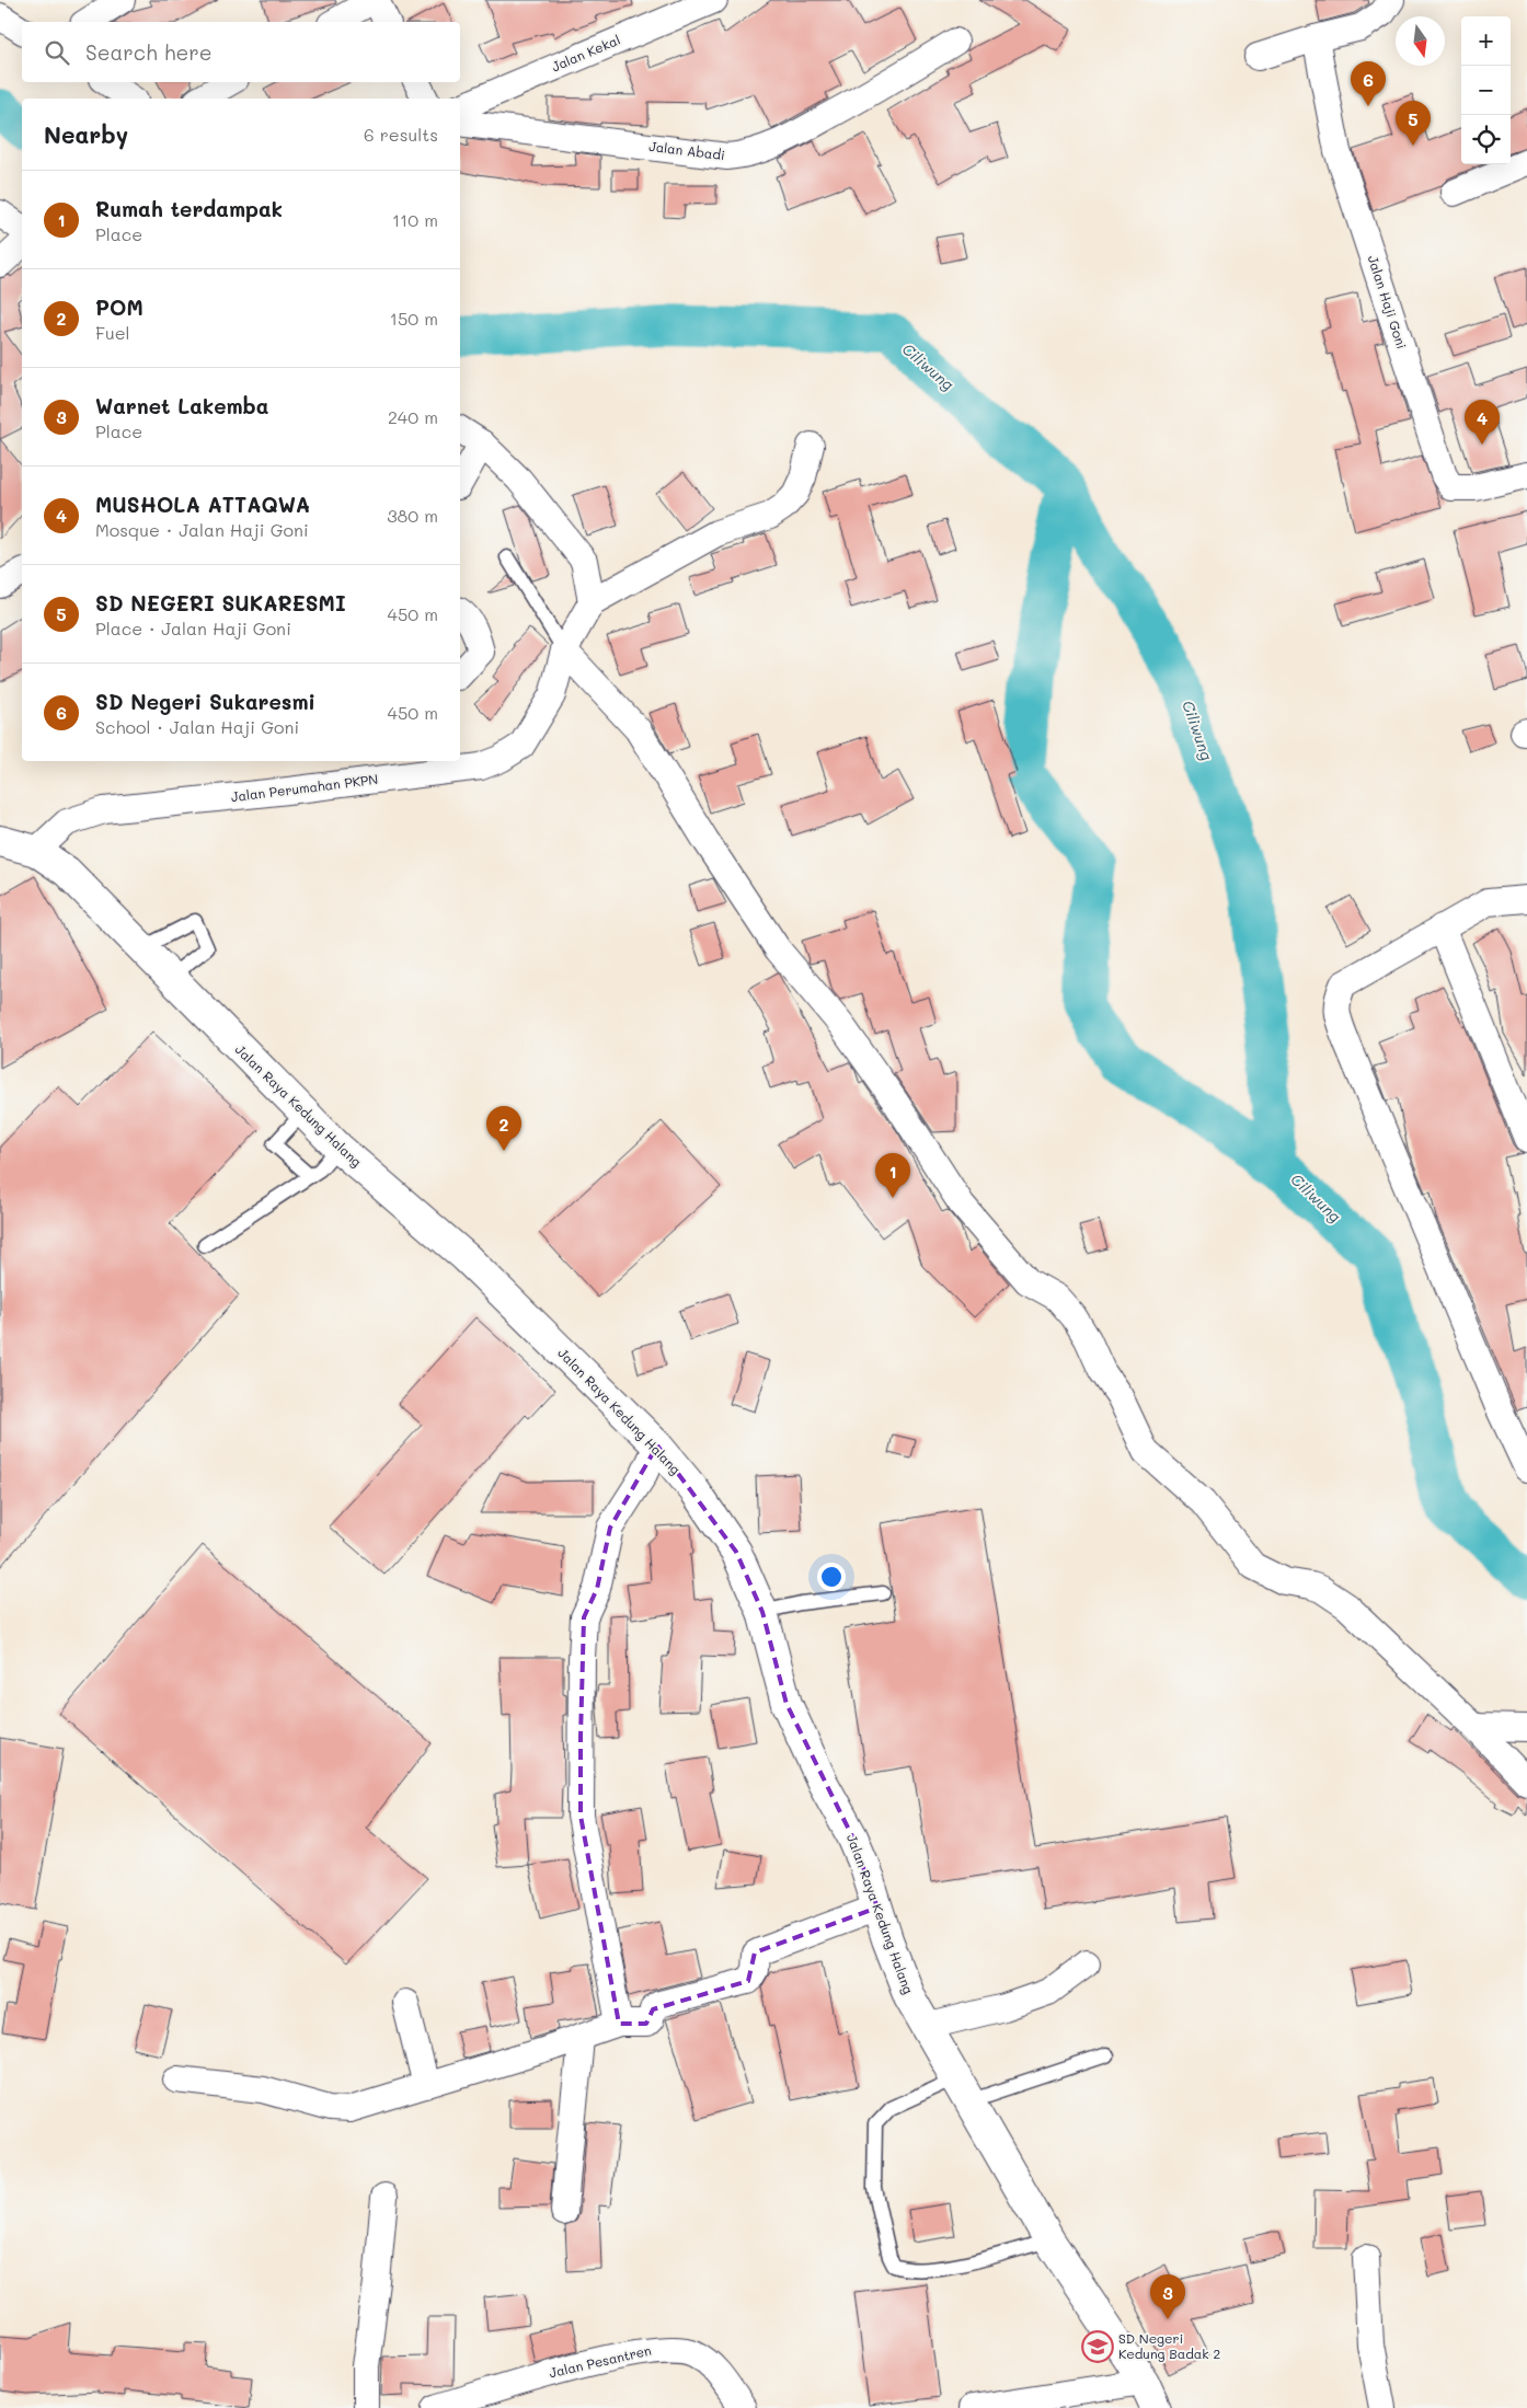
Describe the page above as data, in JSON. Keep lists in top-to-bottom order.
{
  "streets": {
    "main road": ["Jalan Raya Kedung Halang"],
    "street": [
      "Jalan Kekal",
      "Jalan Abadi",
      "Jalan Haji Goni",
      "Jalan Perumahan PKPN",
      "Jalan Pesantren"
    ]
  },
  "crossings": [
    ["Jalan Perumahan PKPN", "Jalan Raya Kedung Halang"]
  ],
  "water": ["Ciliwung"],
  "places": {
    "school or university": ["SD Negeri Kedung Badak 2"]
  },
  "north": "bottom",
  "page": {
    "map_buttons": ["+", "−"],
    "search": "Search here",
    "pins": [
      "6",
      "5",
      "4",
      "2",
      "1",
      "3"
    ],
    "heading": ["Nearby", "6 results"],
    "list": [
      {
        "mark": "1",
        "name": "Rumah terdampak",
        "note": "Place",
        "value": "110 m"
      },
      {
        "mark": "2",
        "name": "POM",
        "note": "Fuel",
        "value": "150 m"
      },
      {
        "mark": "3",
        "name": "Warnet Lakemba",
        "note": "Place",
        "value": "240 m"
      },
      {
        "mark": "4",
        "name": "MUSHOLA ATTAQWA",
        "note": "Mosque · Jalan Haji Goni",
        "value": "380 m"
      },
      {
        "mark": "5",
        "name": "SD NEGERI SUKARESMI",
        "note": "Place · Jalan Haji Goni",
        "value": "450 m"
      },
      {
        "mark": "6",
        "name": "SD Negeri Sukaresmi",
        "note": "School · Jalan Haji Goni",
        "value": "450 m"
      }
    ]
  }
}
